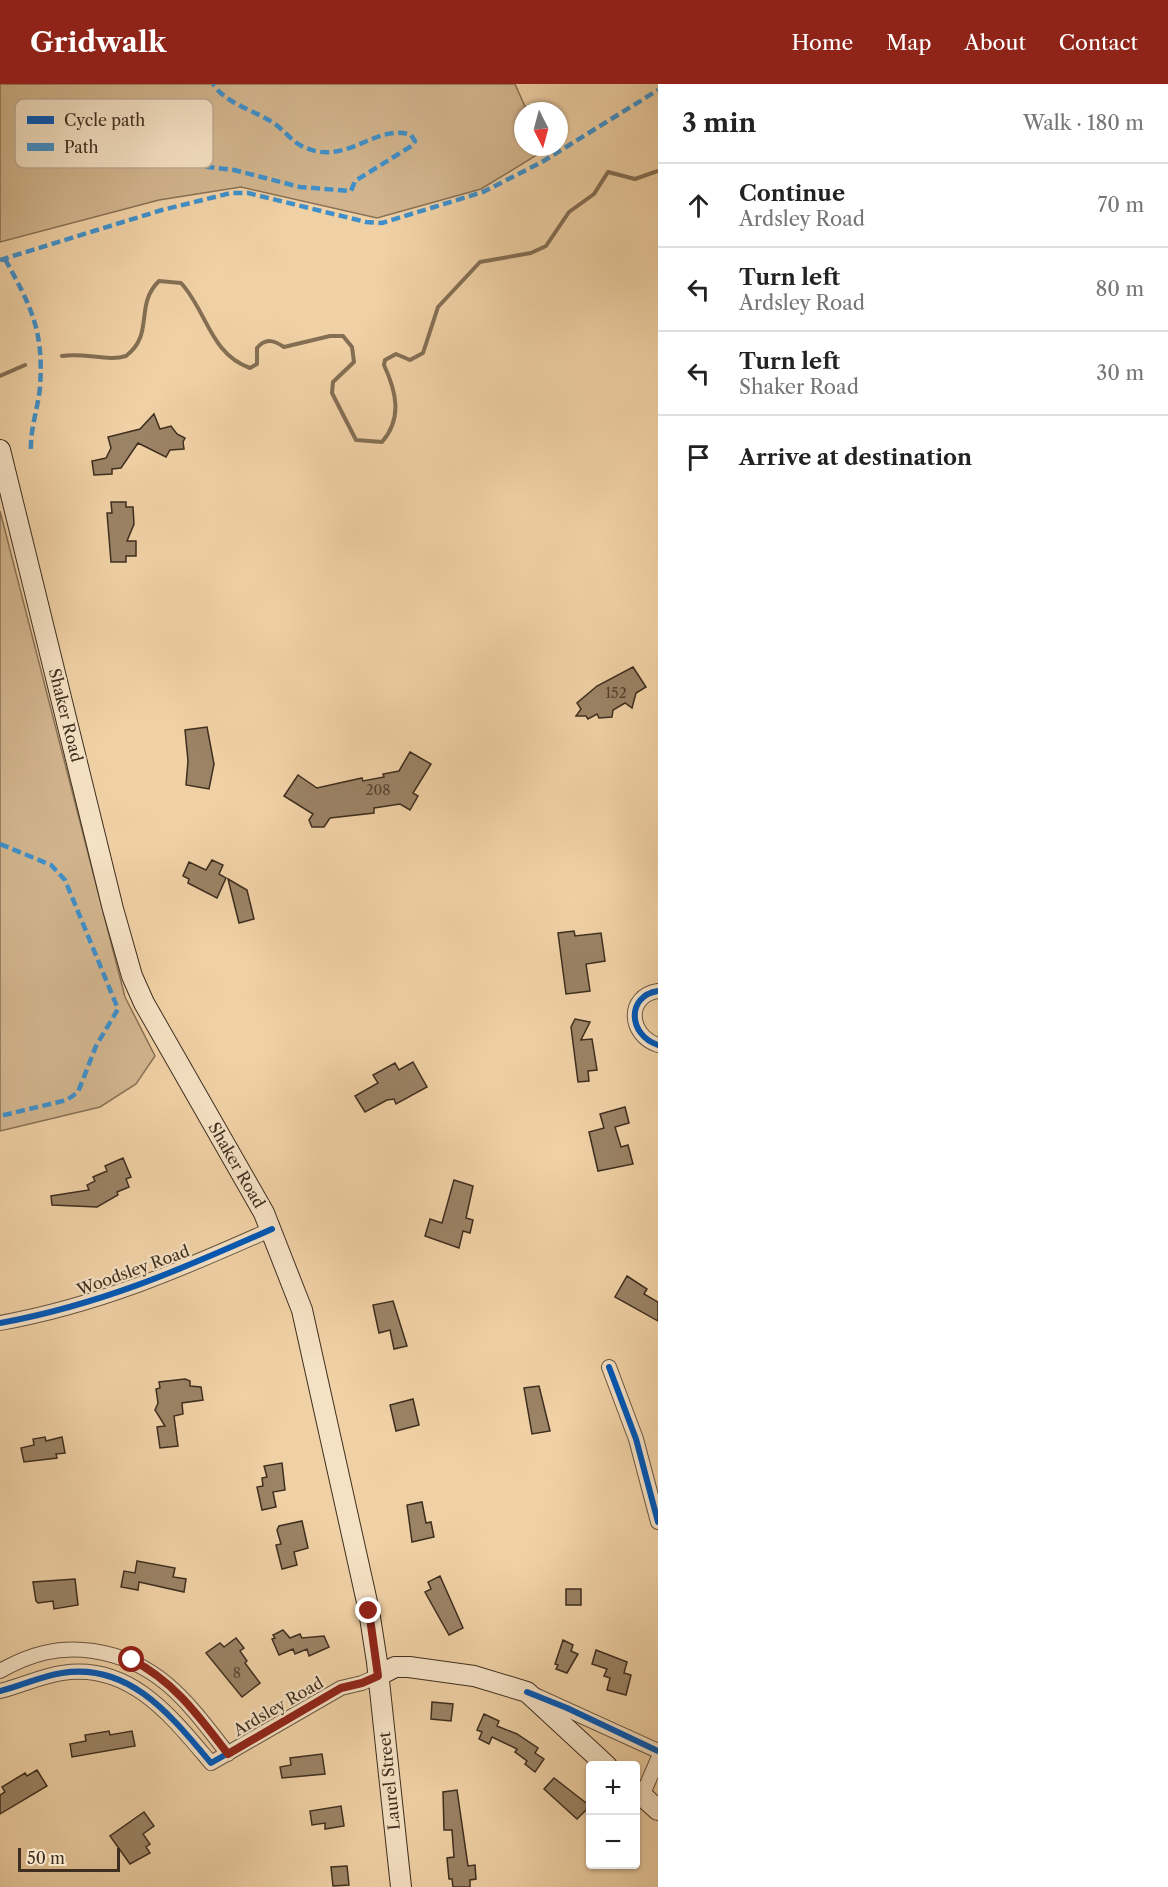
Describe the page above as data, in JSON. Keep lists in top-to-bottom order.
{
  "streets": {
    "main road": ["Shaker Road", "Laurel Street"],
    "street": ["Woodsley Road", "Ardsley Road"]
  },
  "crossings": [
    ["Shaker Road", "Woodsley Road"],
    ["Shaker Road", "Ardsley Road"],
    ["Shaker Road", "Laurel Street"],
    ["Ardsley Road", "Laurel Street"]
  ],
  "house_numbers": ["152", "208", "8"],
  "legend": ["Cycle path", "Path"],
  "scale_bar": "50 m",
  "north": "bottom",
  "page": {
    "header": "Gridwalk",
    "nav": [
      "Home",
      "Map",
      "About",
      "Contact"
    ],
    "heading": ["3 min", "Walk · 180 m"],
    "list": [
      ["Continue", "Ardsley Road", "70 m"],
      ["Turn left", "Ardsley Road", "80 m"],
      ["Turn left", "Shaker Road", "30 m"],
      "Arrive at destination"
    ],
    "map_buttons": ["+", "−"],
    "scale": "50 m"
  }
}
